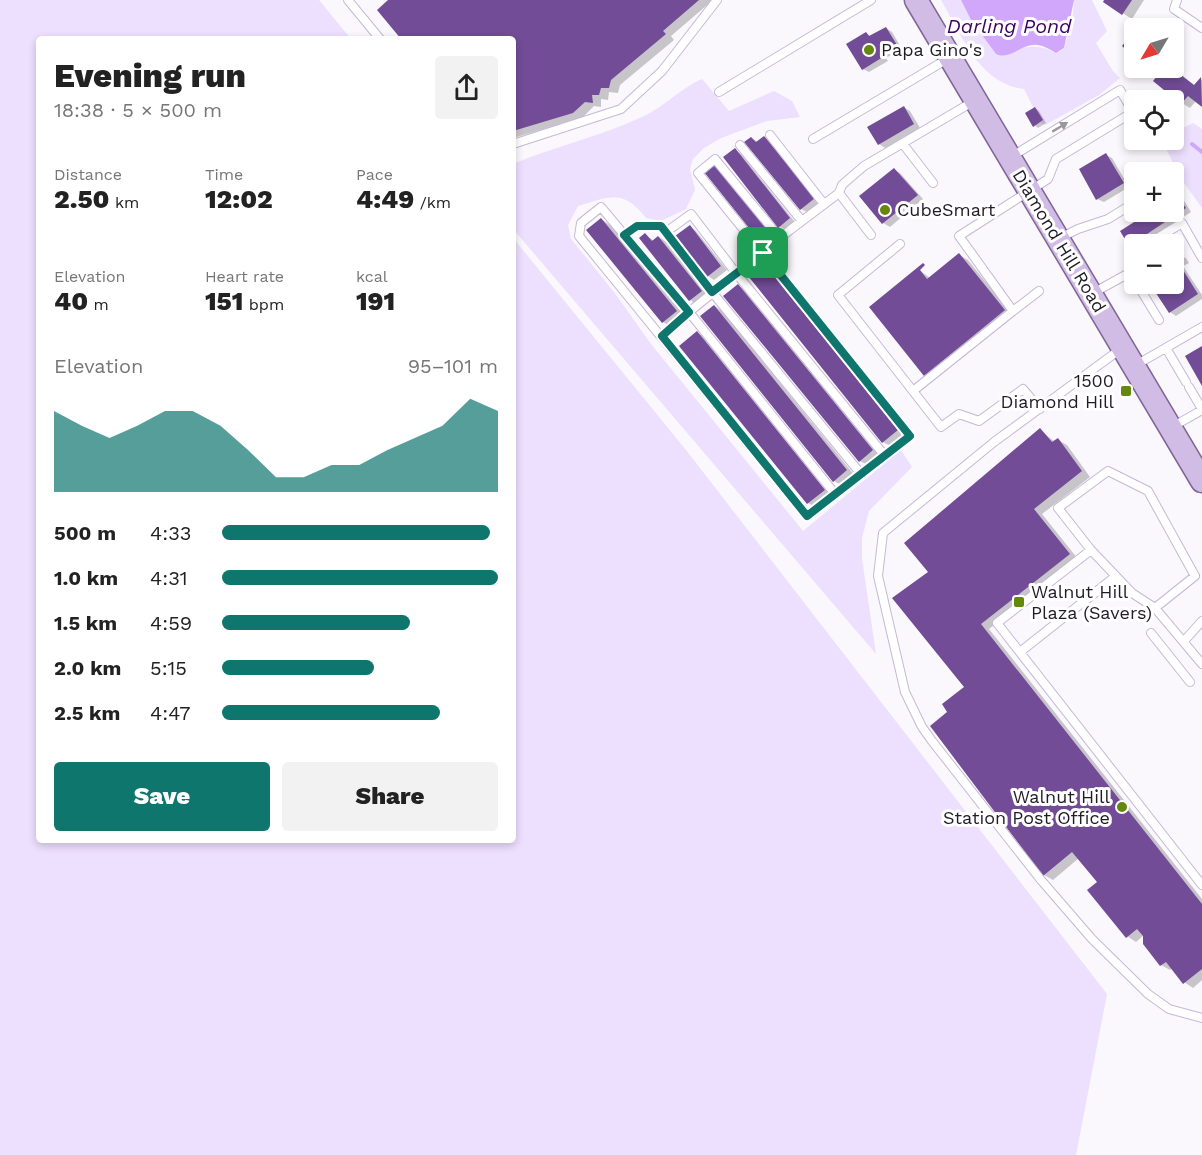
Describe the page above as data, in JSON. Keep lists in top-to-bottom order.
{
  "streets": {
    "main road": ["Diamond Hill Road"]
  },
  "water": ["Darling Pond"],
  "places": {
    "other": ["Papa Gino's", "CubeSmart", "Walnut Hill Station Post Office"],
    "transit": ["1500 Diamond Hill", "Walnut Hill Plaza (Savers)"]
  },
  "north": "bottom left",
  "page": {
    "map_buttons": ["+", "−"],
    "heading": ["Evening run", "18:38 · 5 × 500 m"],
    "stats": [
      ["Distance", "2.50 km"],
      ["Time", "12:02"],
      ["Pace", "4:49 /km"],
      ["Elevation", "40 m"],
      ["Heart rate", "151 bpm"],
      ["kcal", "191"]
    ],
    "chart": ["Elevation", "95–101 m"],
    "list": [
      {
        "name": "500 m",
        "note": "4:33"
      },
      {
        "name": "1.0 km",
        "note": "4:31"
      },
      {
        "name": "1.5 km",
        "note": "4:59"
      },
      {
        "name": "2.0 km",
        "note": "5:15"
      },
      {
        "name": "2.5 km",
        "note": "4:47"
      }
    ],
    "buttons": ["Save", "Share"]
  }
}
